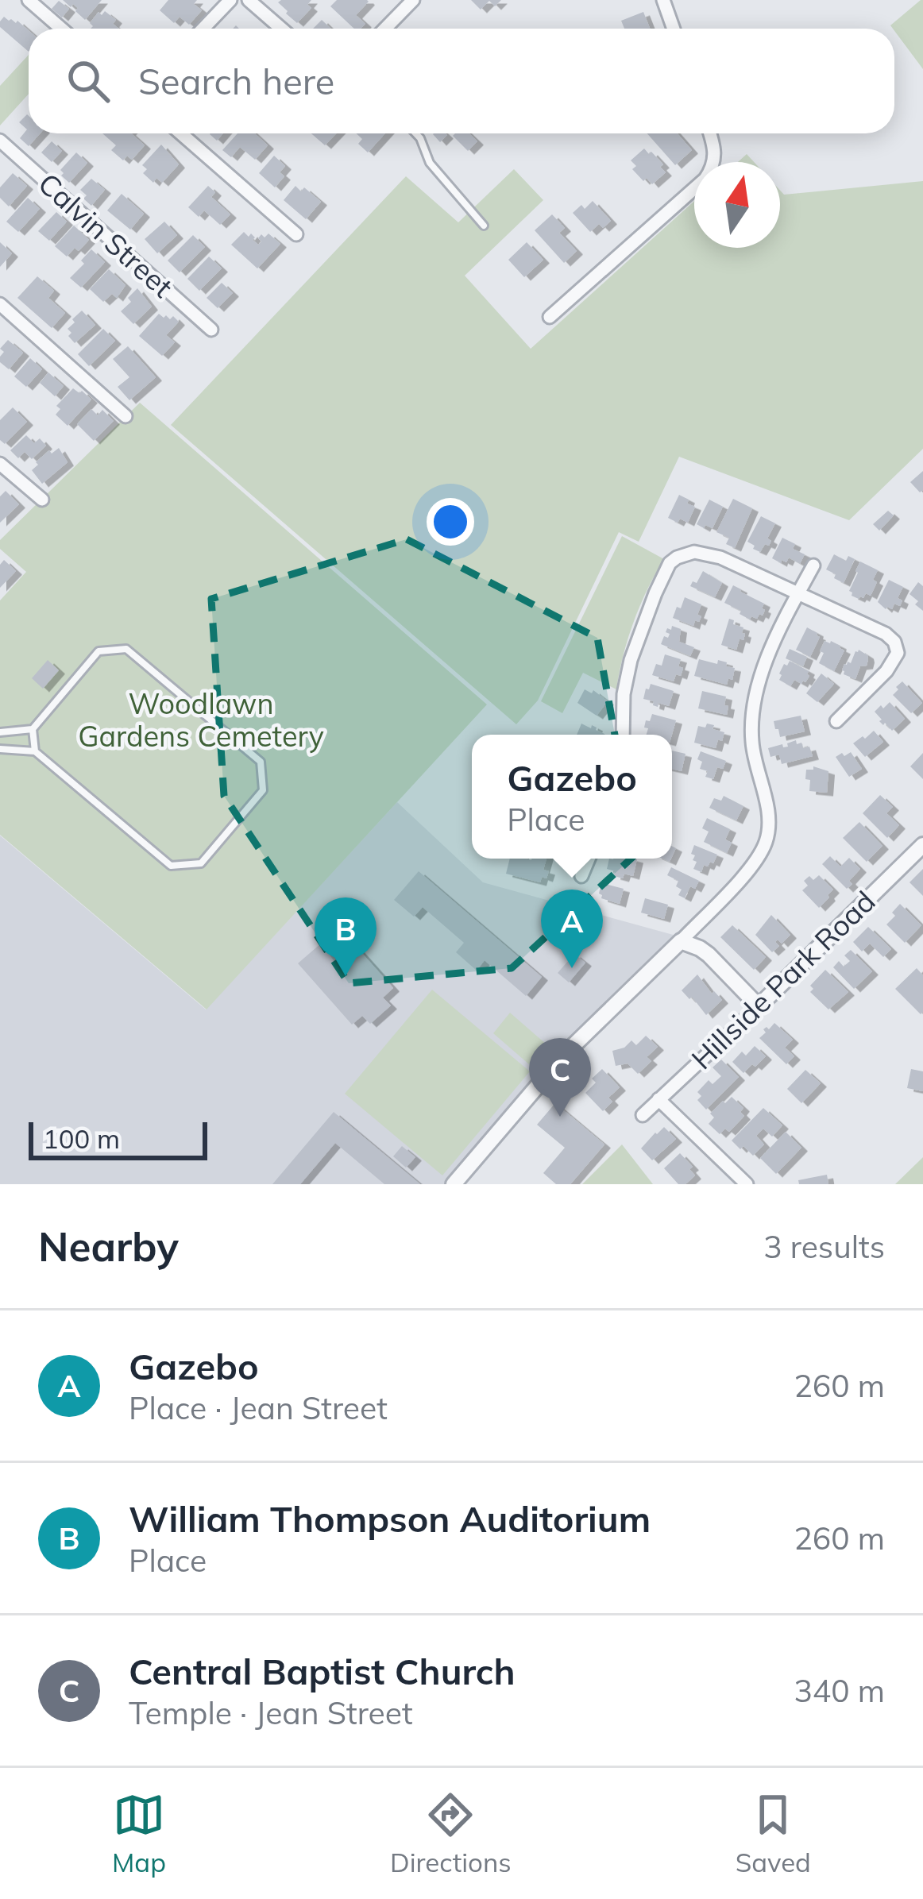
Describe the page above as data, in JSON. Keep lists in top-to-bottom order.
{
  "streets": {
    "street": ["Calvin Street", "Hillside Park Road"]
  },
  "parks": ["Woodlawn Gardens Cemetery"],
  "scale_bar": "100 m",
  "north": "top",
  "page": {
    "search": "Search here",
    "popup": ["Gazebo", "Place"],
    "pins": ["A", "B", "C"],
    "scale": "100 m",
    "heading": ["Nearby", "3 results"],
    "list": [
      {
        "mark": "A",
        "name": "Gazebo",
        "note": "Place · Jean Street",
        "value": "260 m"
      },
      {
        "mark": "B",
        "name": "William Thompson Auditorium",
        "note": "Place",
        "value": "260 m"
      },
      {
        "mark": "C",
        "name": "Central Baptist Church",
        "note": "Temple · Jean Street",
        "value": "340 m"
      }
    ],
    "nav": ["Map", "Directions", "Saved"]
  }
}
